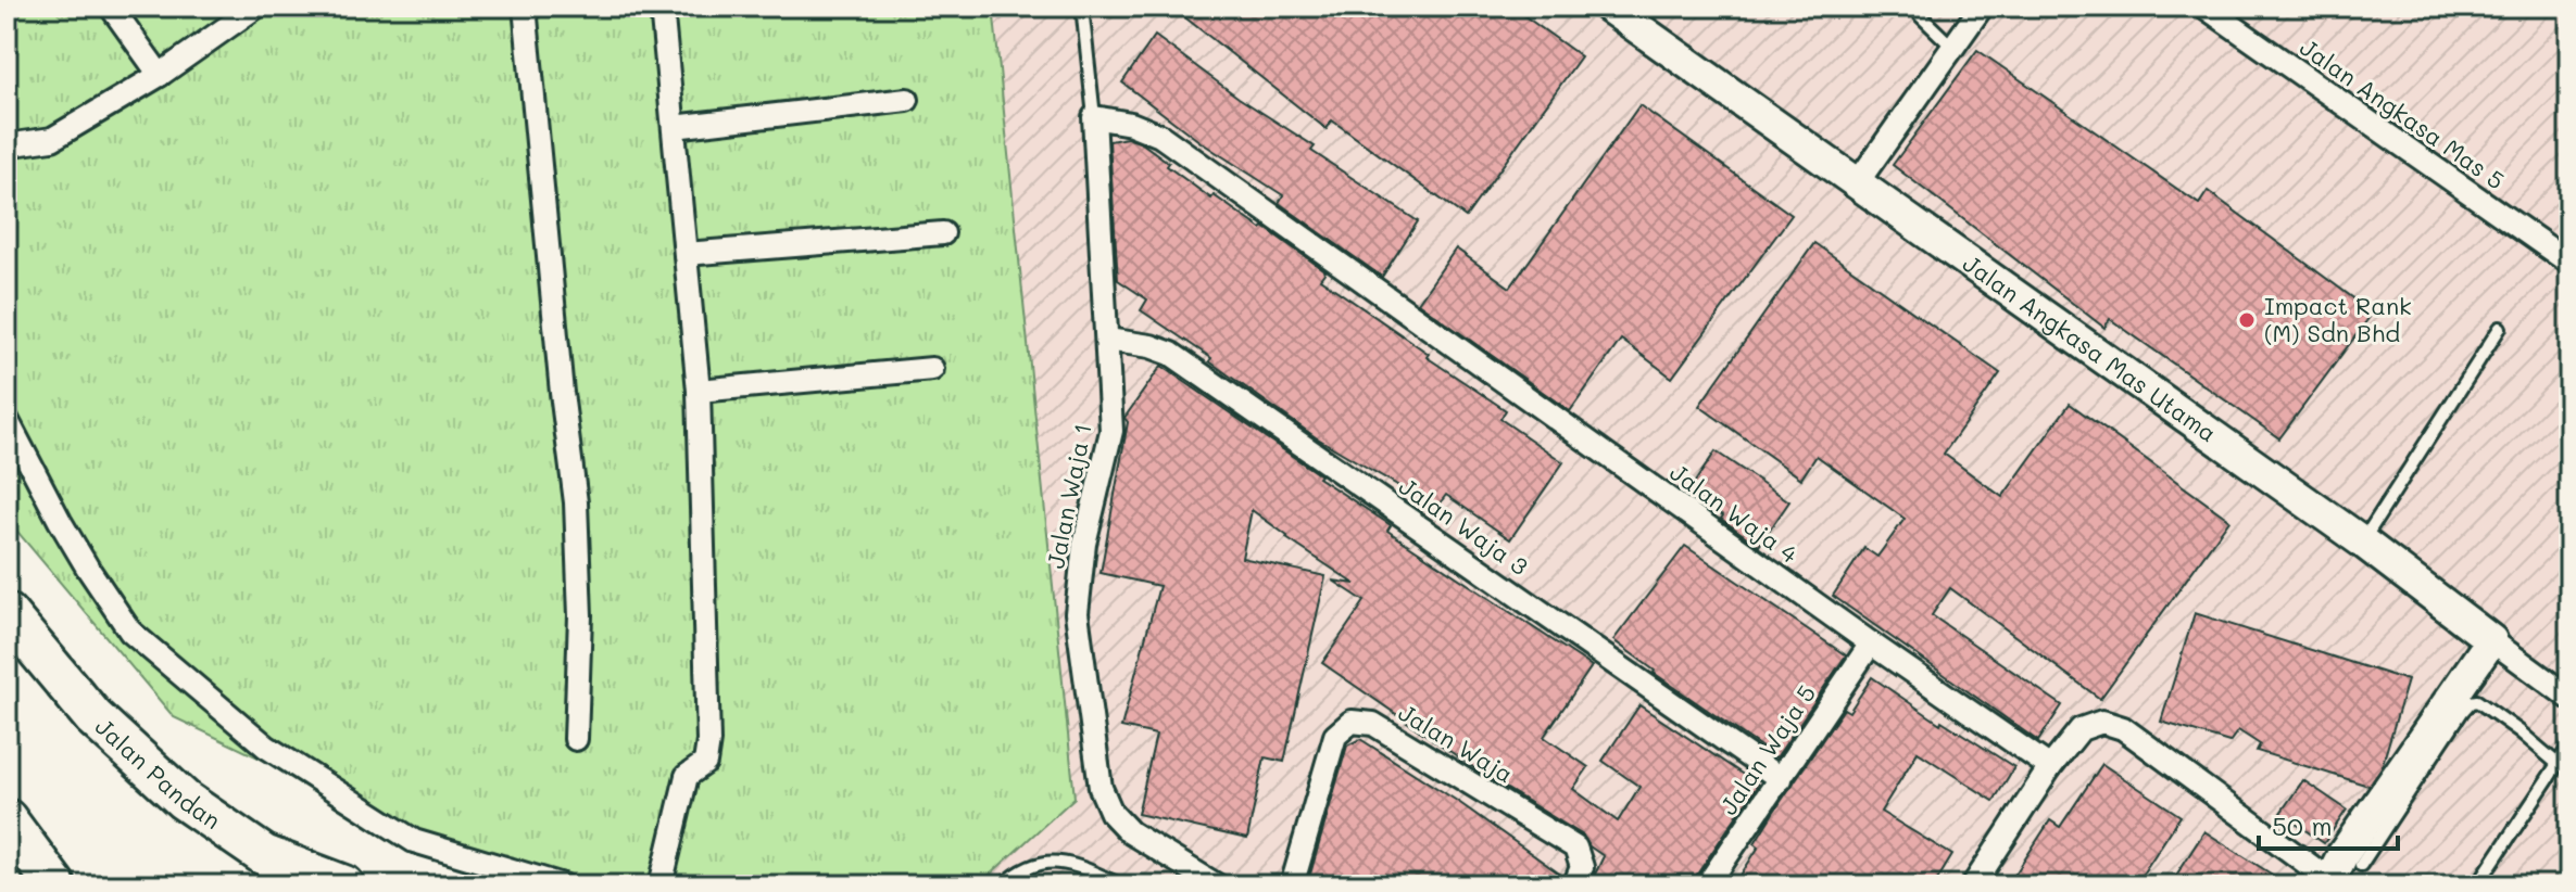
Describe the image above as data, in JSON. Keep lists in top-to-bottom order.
{
  "streets": {
    "highway": ["Jalan Pandan"],
    "street": [
      "Jalan Angkasa Mas 5",
      "Jalan Angkasa Mas Utama",
      "Jalan Waja 1",
      "Jalan Waja 4",
      "Jalan Waja 3",
      "Jalan Waja",
      "Jalan Waja 5"
    ]
  },
  "crossings": [
    ["Jalan Waja 1", "Jalan Waja 4"],
    ["Jalan Waja 1", "Jalan Waja 3"],
    ["Jalan Waja 4", "Jalan Waja 5"],
    ["Jalan Waja 3", "Jalan Waja 5"]
  ],
  "places": ["Impact Rank (M) Sdn Bhd"],
  "scale_bar": "50 m"
}
